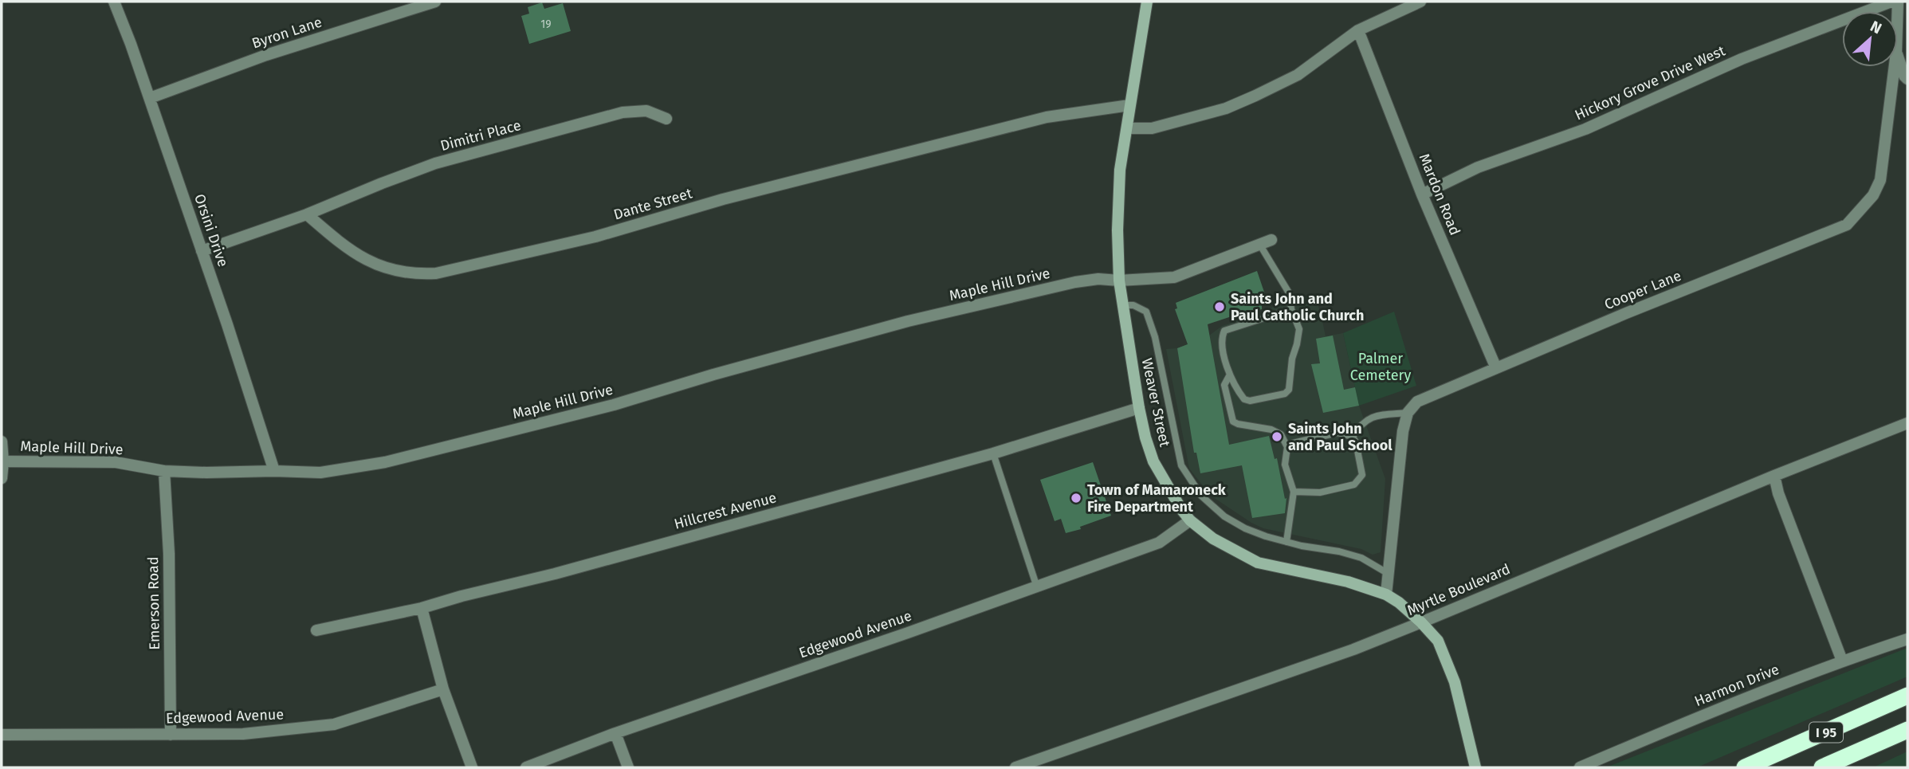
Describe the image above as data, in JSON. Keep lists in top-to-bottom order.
{
  "streets": {
    "highway": ["I 95"],
    "main road": ["Weaver Street"],
    "street": [
      "Byron Lane",
      "Hickory Grove Drive West",
      "Dimitri Place",
      "Mardon Road",
      "Dante Street",
      "Orsini Drive",
      "Maple Hill Drive",
      "Cooper Lane",
      "Hillcrest Avenue",
      "Myrtle Boulevard",
      "Emerson Road",
      "Edgewood Avenue",
      "Harmon Drive"
    ]
  },
  "crossings": [
    ["Byron Lane", "Orsini Drive"],
    ["Hickory Grove Drive West", "Mardon Road"],
    ["Dimitri Place", "Dante Street"],
    ["Mardon Road", "Cooper Lane"],
    ["Dante Street", "Weaver Street"],
    ["Orsini Drive", "Maple Hill Drive"],
    ["Maple Hill Drive", "Weaver Street"],
    ["Maple Hill Drive", "Emerson Road"],
    ["Weaver Street", "Hillcrest Avenue"],
    ["Weaver Street", "Myrtle Boulevard"],
    ["Weaver Street", "Edgewood Avenue"],
    ["Emerson Road", "Edgewood Avenue"]
  ],
  "parks": ["Palmer Cemetery"],
  "places": ["Saints John and Paul Catholic Church", "Saints John and Paul School", "Town of Mamaroneck Fire Department"],
  "house_numbers": ["19"],
  "north": "top right"
}
